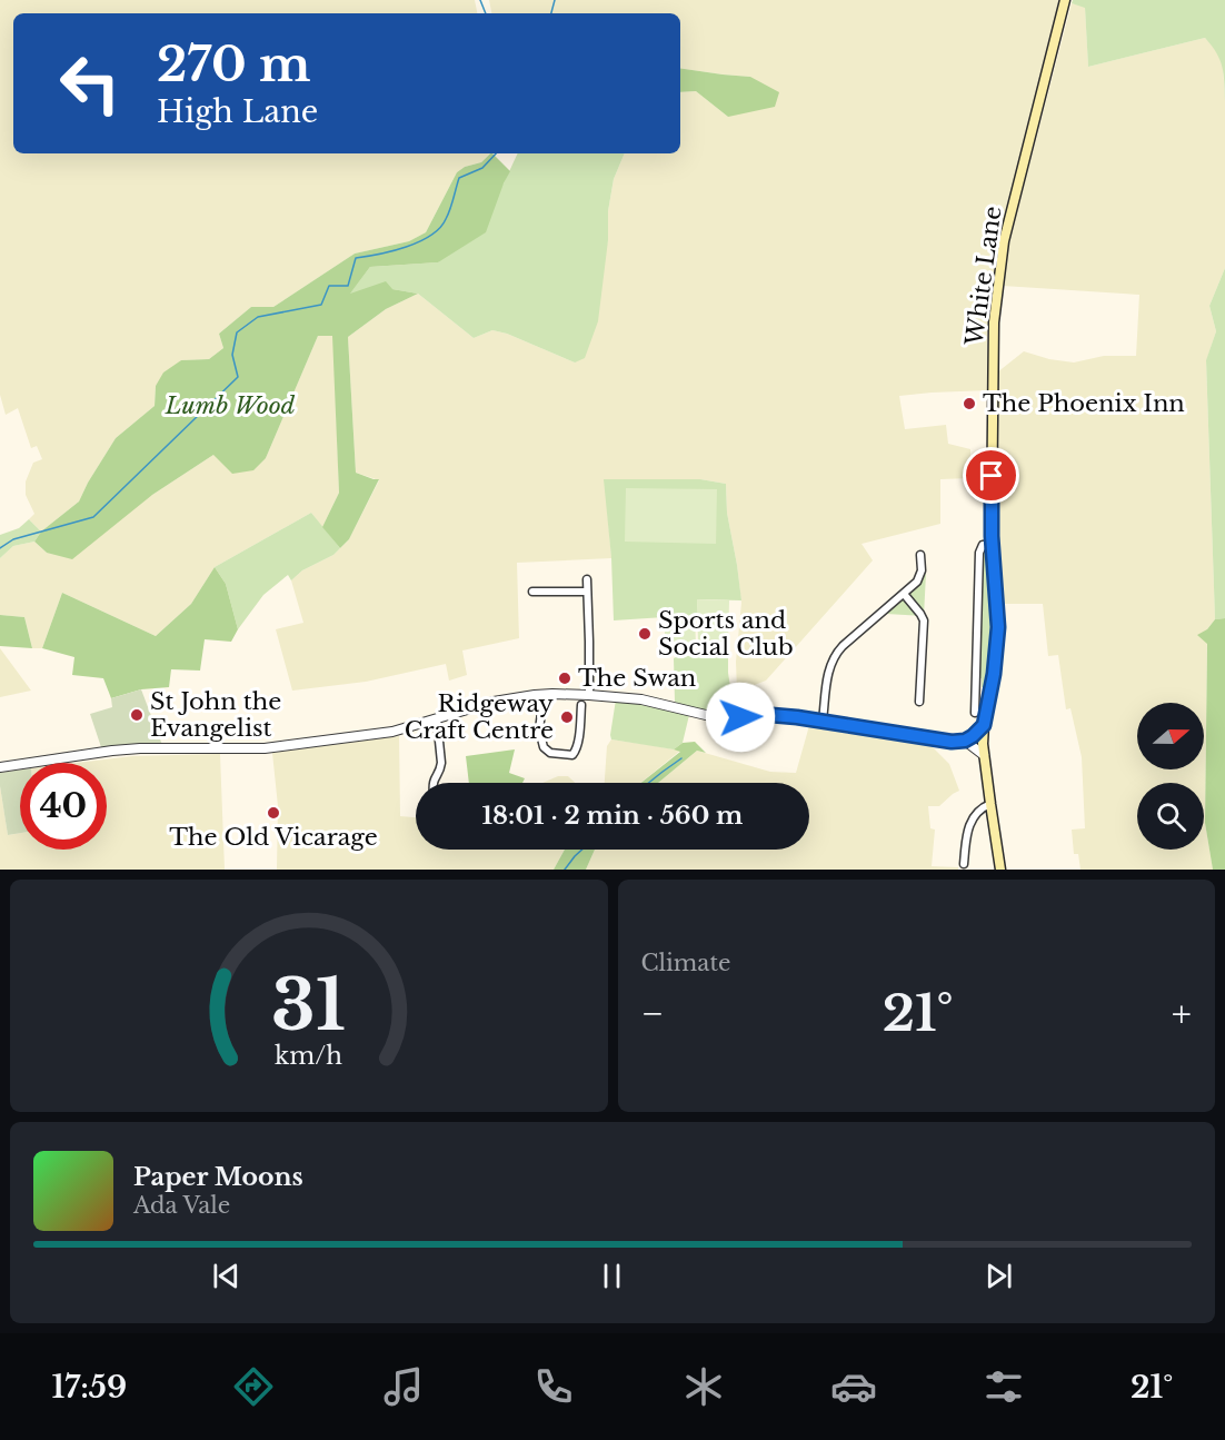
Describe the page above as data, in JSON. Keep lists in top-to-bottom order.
{
  "streets": {
    "main road": ["White Lane"]
  },
  "parks": ["Lumb Wood"],
  "places": [
    "The Phoenix Inn",
    "Sports and Social Club",
    "The Swan",
    "St John the Evangelist",
    "Ridgeway Craft Centre",
    "The Old Vicarage"
  ],
  "north": "right",
  "page": {
    "turn": ["270 m", "High Lane"],
    "limit": "40",
    "trip": "18:01 · 2 min · 560 m",
    "tile": "Climate",
    "heat": ["−", "21°", "+"],
    "song": ["Paper Moons", "Ada Vale"],
    "tabs": ["17:59", "21°"],
    "gauge": ["31", "km/h"]
  }
}
